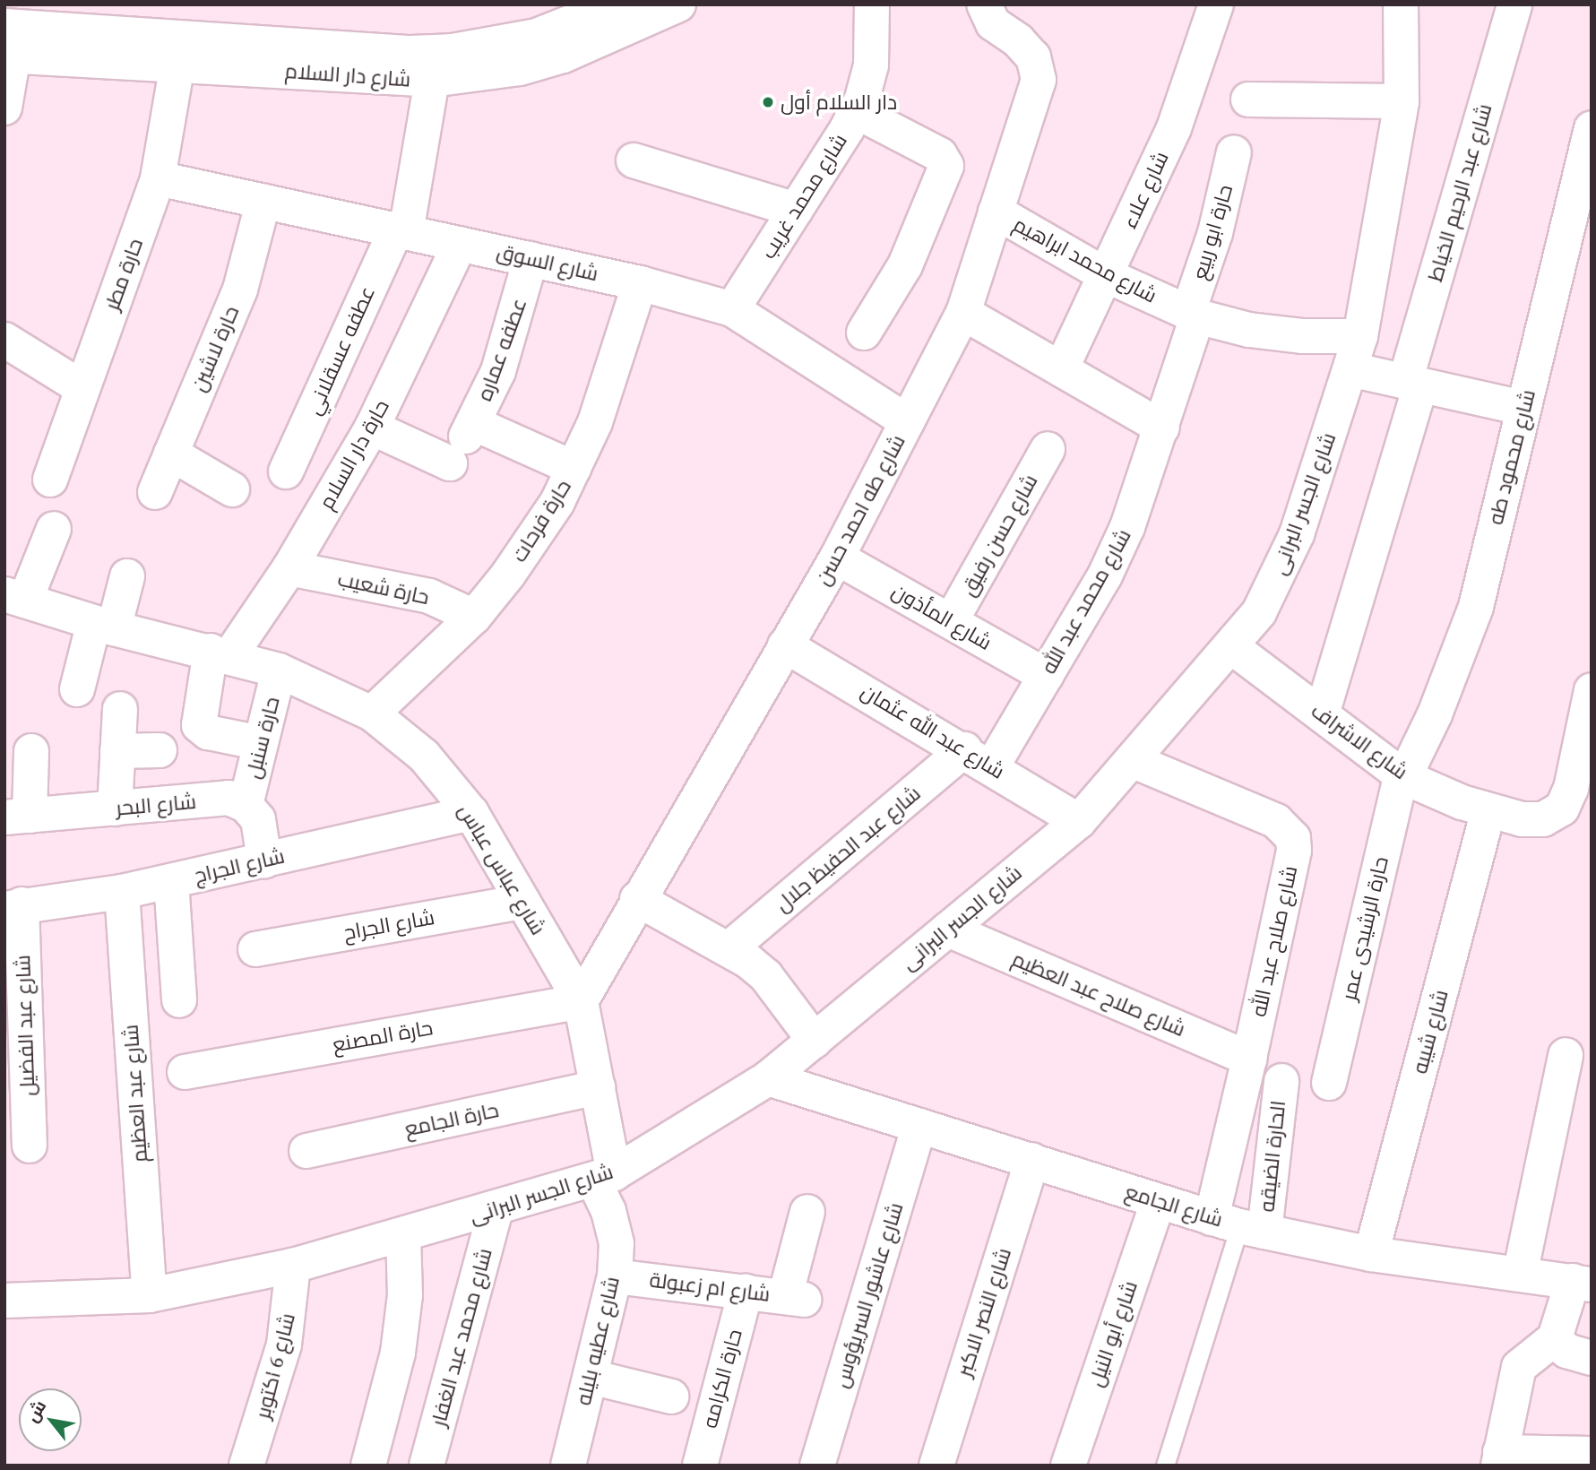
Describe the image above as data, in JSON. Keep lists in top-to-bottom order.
{
  "streets": {
    "street": [
      "شارع دار السلام",
      "شارع علاء",
      "شارع عبد الرحيم الخياط",
      "شارع محمد غريب",
      "حارة ابو ربيع",
      "شارع محمد ابراهيم",
      "شارع السوق",
      "حارة مطر",
      "حارة لاشين",
      "عطفه عماره",
      "عطفه عسقلاني",
      "حارة دار السلام",
      "شارع محمود طه",
      "شارع الجسر البرانى",
      "شارع طه احمد حسن",
      "حارة فرحات",
      "شارع حسن رفيق",
      "حارة شعيب",
      "شارع محمد عبد الله",
      "شارع المأذون",
      "شارع عبد الله عثمان",
      "حارة سنبل",
      "شارع الاشراف",
      "شارع البحر",
      "شارع عبد الحفيظ جلال",
      "شارع الجراج",
      "شارع عباس عباس",
      "شارع الجراح",
      "حارة الرشيدى عمر",
      "شارع صلاح عبد الله",
      "شارع صلاح عبد العظيم",
      "شارع عبد الفضيل",
      "شارع شيبه",
      "حارة المصنع",
      "شارع عبد العظيم",
      "حارة الجامع",
      "الحارة الضيقه",
      "شارع الجامع",
      "شارع ام زعبولة",
      "شارع عاشور السريؤوس",
      "شارع النصر الاكبر",
      "شارع أبو النيل",
      "شارع محمد عبد الغفار",
      "شارع عطيه بليله",
      "شارع 6 اكتوبر",
      "حارة الكرامه"
    ]
  },
  "crossings": [
    ["شارع دار السلام", "حارة مطر"],
    ["شارع دار السلام", "عطفه عسقلاني"],
    ["شارع علاء", "شارع محمد ابراهيم"],
    ["شارع عبد الرحيم الخياط", "شارع الاشراف"],
    ["شارع محمد غريب", "شارع السوق"],
    ["حارة ابو ربيع", "شارع محمد ابراهيم"],
    ["حارة ابو ربيع", "شارع محمد عبد الله"],
    ["شارع محمد ابراهيم", "شارع الجسر البرانى"],
    ["شارع محمد ابراهيم", "شارع طه احمد حسن"],
    ["شارع محمد ابراهيم", "شارع محمد عبد الله"],
    ["شارع السوق", "حارة مطر"],
    ["شارع السوق", "حارة لاشين"],
    ["شارع السوق", "عطفه عماره"],
    ["شارع السوق", "عطفه عسقلاني"],
    ["شارع السوق", "حارة دار السلام"],
    ["شارع السوق", "شارع طه احمد حسن"],
    ["شارع السوق", "حارة فرحات"],
    ["حارة دار السلام", "حارة شعيب"],
    ["حارة دار السلام", "شارع عباس عباس"],
    ["شارع محمود طه", "شارع الاشراف"],
    ["شارع محمود طه", "حارة الرشيدى عمر"],
    ["شارع الجسر البرانى", "شارع عبد الله عثمان"],
    ["شارع الجسر البرانى", "شارع الاشراف"],
    ["شارع الجسر البرانى", "شارع عباس عباس"],
    ["شارع الجسر البرانى", "شارع صلاح عبد الله"],
    ["شارع الجسر البرانى", "شارع صلاح عبد العظيم"],
    ["شارع الجسر البرانى", "شارع عبد العظيم"],
    ["شارع الجسر البرانى", "شارع الجامع"],
    ["شارع الجسر البرانى", "شارع محمد عبد الغفار"],
    ["شارع الجسر البرانى", "شارع عطيه بليله"],
    ["شارع الجسر البرانى", "شارع 6 اكتوبر"],
    ["شارع طه احمد حسن", "شارع المأذون"],
    ["شارع طه احمد حسن", "شارع عبد الله عثمان"],
    ["شارع طه احمد حسن", "شارع عباس عباس"],
    ["شارع طه احمد حسن", "حارة المصنع"],
    ["حارة فرحات", "حارة شعيب"],
    ["حارة فرحات", "شارع عباس عباس"],
    ["شارع حسن رفيق", "شارع المأذون"],
    ["شارع محمد عبد الله", "شارع المأذون"],
    ["شارع محمد عبد الله", "شارع عبد الله عثمان"],
    ["شارع محمد عبد الله", "شارع عبد الحفيظ جلال"],
    ["شارع عبد الله عثمان", "شارع عبد الحفيظ جلال"],
    ["حارة سنبل", "شارع البحر"],
    ["حارة سنبل", "شارع عباس عباس"],
    ["شارع الاشراف", "حارة الرشيدى عمر"],
    ["شارع الاشراف", "شارع شيبه"],
    ["شارع الجراج", "شارع عباس عباس"],
    ["شارع الجراج", "شارع عبد الفضيل"],
    ["شارع الجراج", "شارع عبد العظيم"],
    ["شارع عباس عباس", "شارع الجراح"],
    ["شارع عباس عباس", "حارة المصنع"],
    ["شارع عباس عباس", "حارة الجامع"],
    ["شارع عباس عباس", "شارع عطيه بليله"],
    ["شارع صلاح عبد الله", "شارع صلاح عبد العظيم"],
    ["شارع صلاح عبد الله", "الحارة الضيقه"],
    ["شارع صلاح عبد الله", "شارع الجامع"],
    ["شارع شيبه", "شارع الجامع"],
    ["الحارة الضيقه", "شارع الجامع"],
    ["شارع الجامع", "شارع عاشور السريؤوس"],
    ["شارع الجامع", "شارع النصر الاكبر"],
    ["شارع الجامع", "شارع أبو النيل"],
    ["شارع ام زعبولة", "شارع عطيه بليله"],
    ["شارع ام زعبولة", "حارة الكرامه"]
  ],
  "places": ["دار السلام أول"],
  "north": "top left"
}
